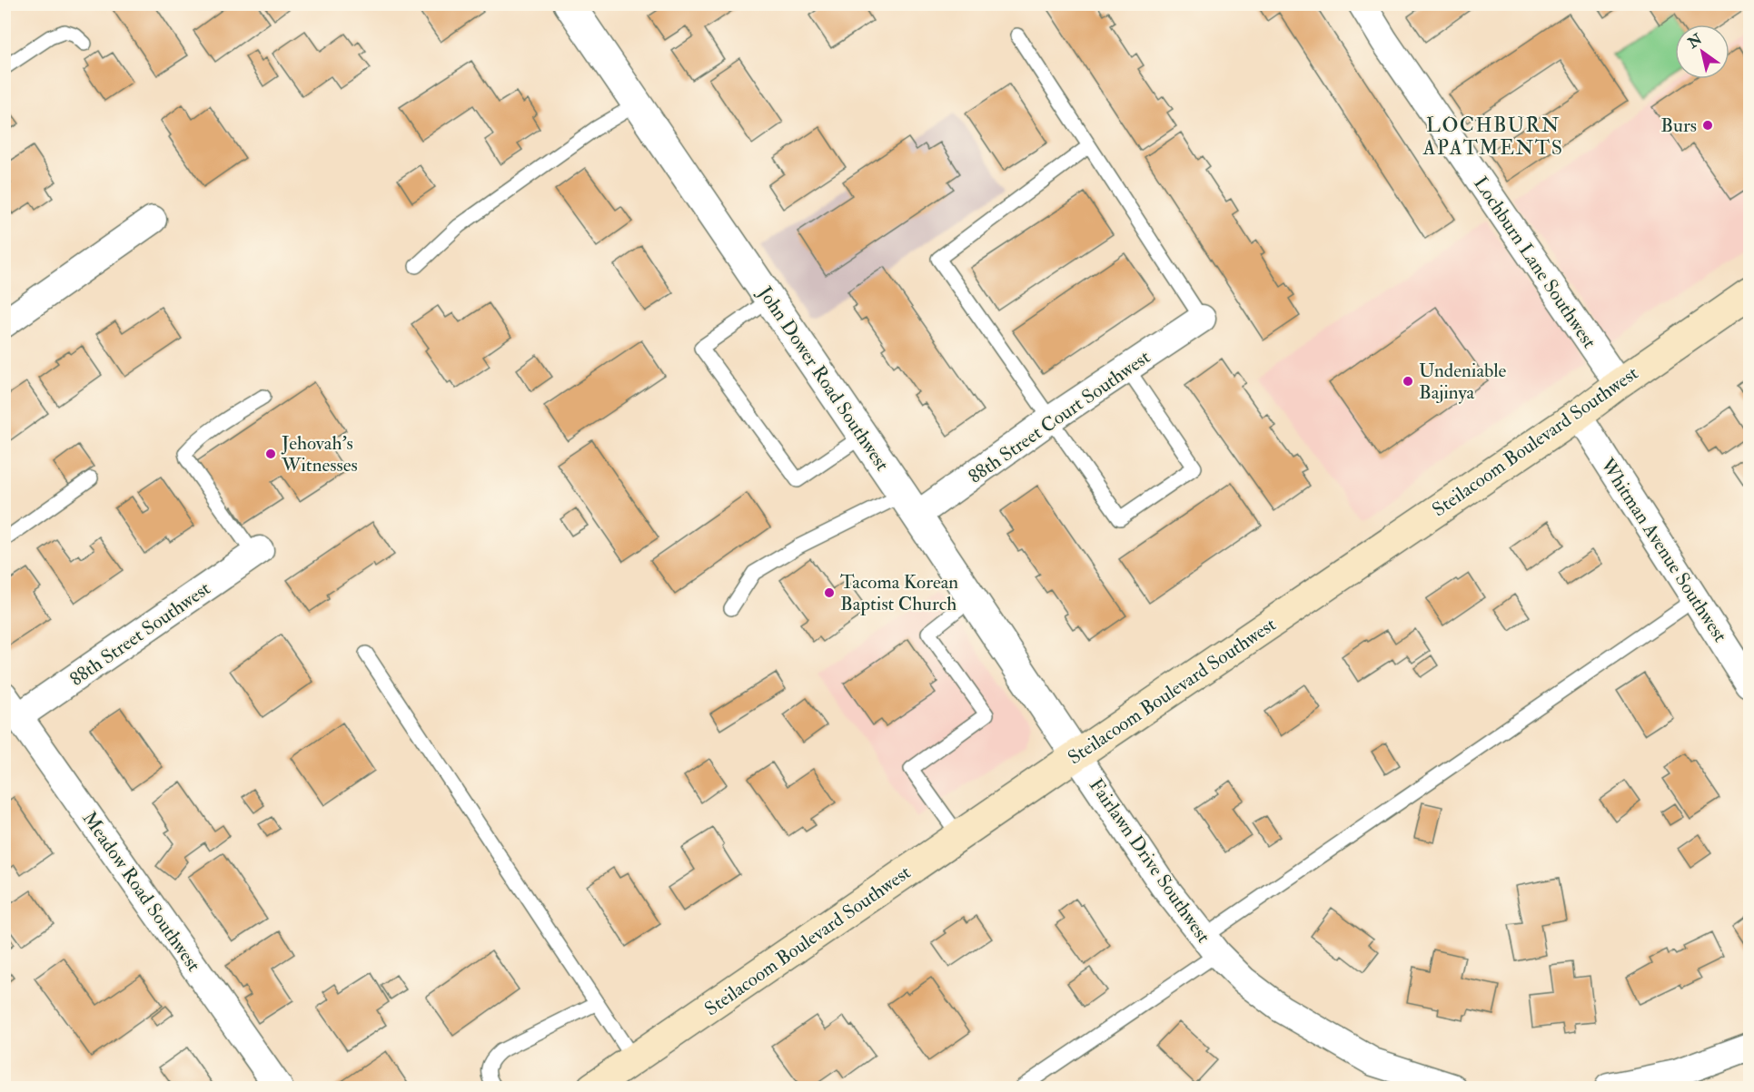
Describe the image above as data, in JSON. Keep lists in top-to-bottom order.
{
  "streets": {
    "main road": ["Steilacoom Boulevard Southwest"],
    "street": [
      "Lochburn Lane Southwest",
      "John Dower Road Southwest",
      "88th Street Court Southwest",
      "Whitman Avenue Southwest",
      "88th Street Southwest",
      "Fairlawn Drive Southwest",
      "Meadow Road Southwest"
    ]
  },
  "crossings": [
    ["Lochburn Lane Southwest", "Steilacoom Boulevard Southwest"],
    ["John Dower Road Southwest", "88th Street Court Southwest"],
    ["John Dower Road Southwest", "Steilacoom Boulevard Southwest"],
    ["John Dower Road Southwest", "Fairlawn Drive Southwest"],
    ["Steilacoom Boulevard Southwest", "Whitman Avenue Southwest"],
    ["Steilacoom Boulevard Southwest", "Fairlawn Drive Southwest"],
    ["88th Street Southwest", "Meadow Road Southwest"]
  ],
  "districts": ["LOCHBURN APATMENTS"],
  "places": [
    "Burs",
    "Undeniable Bajinya",
    "Jehovah's Witnesses",
    "Tacoma Korean Baptist Church"
  ],
  "north": "top left"
}
